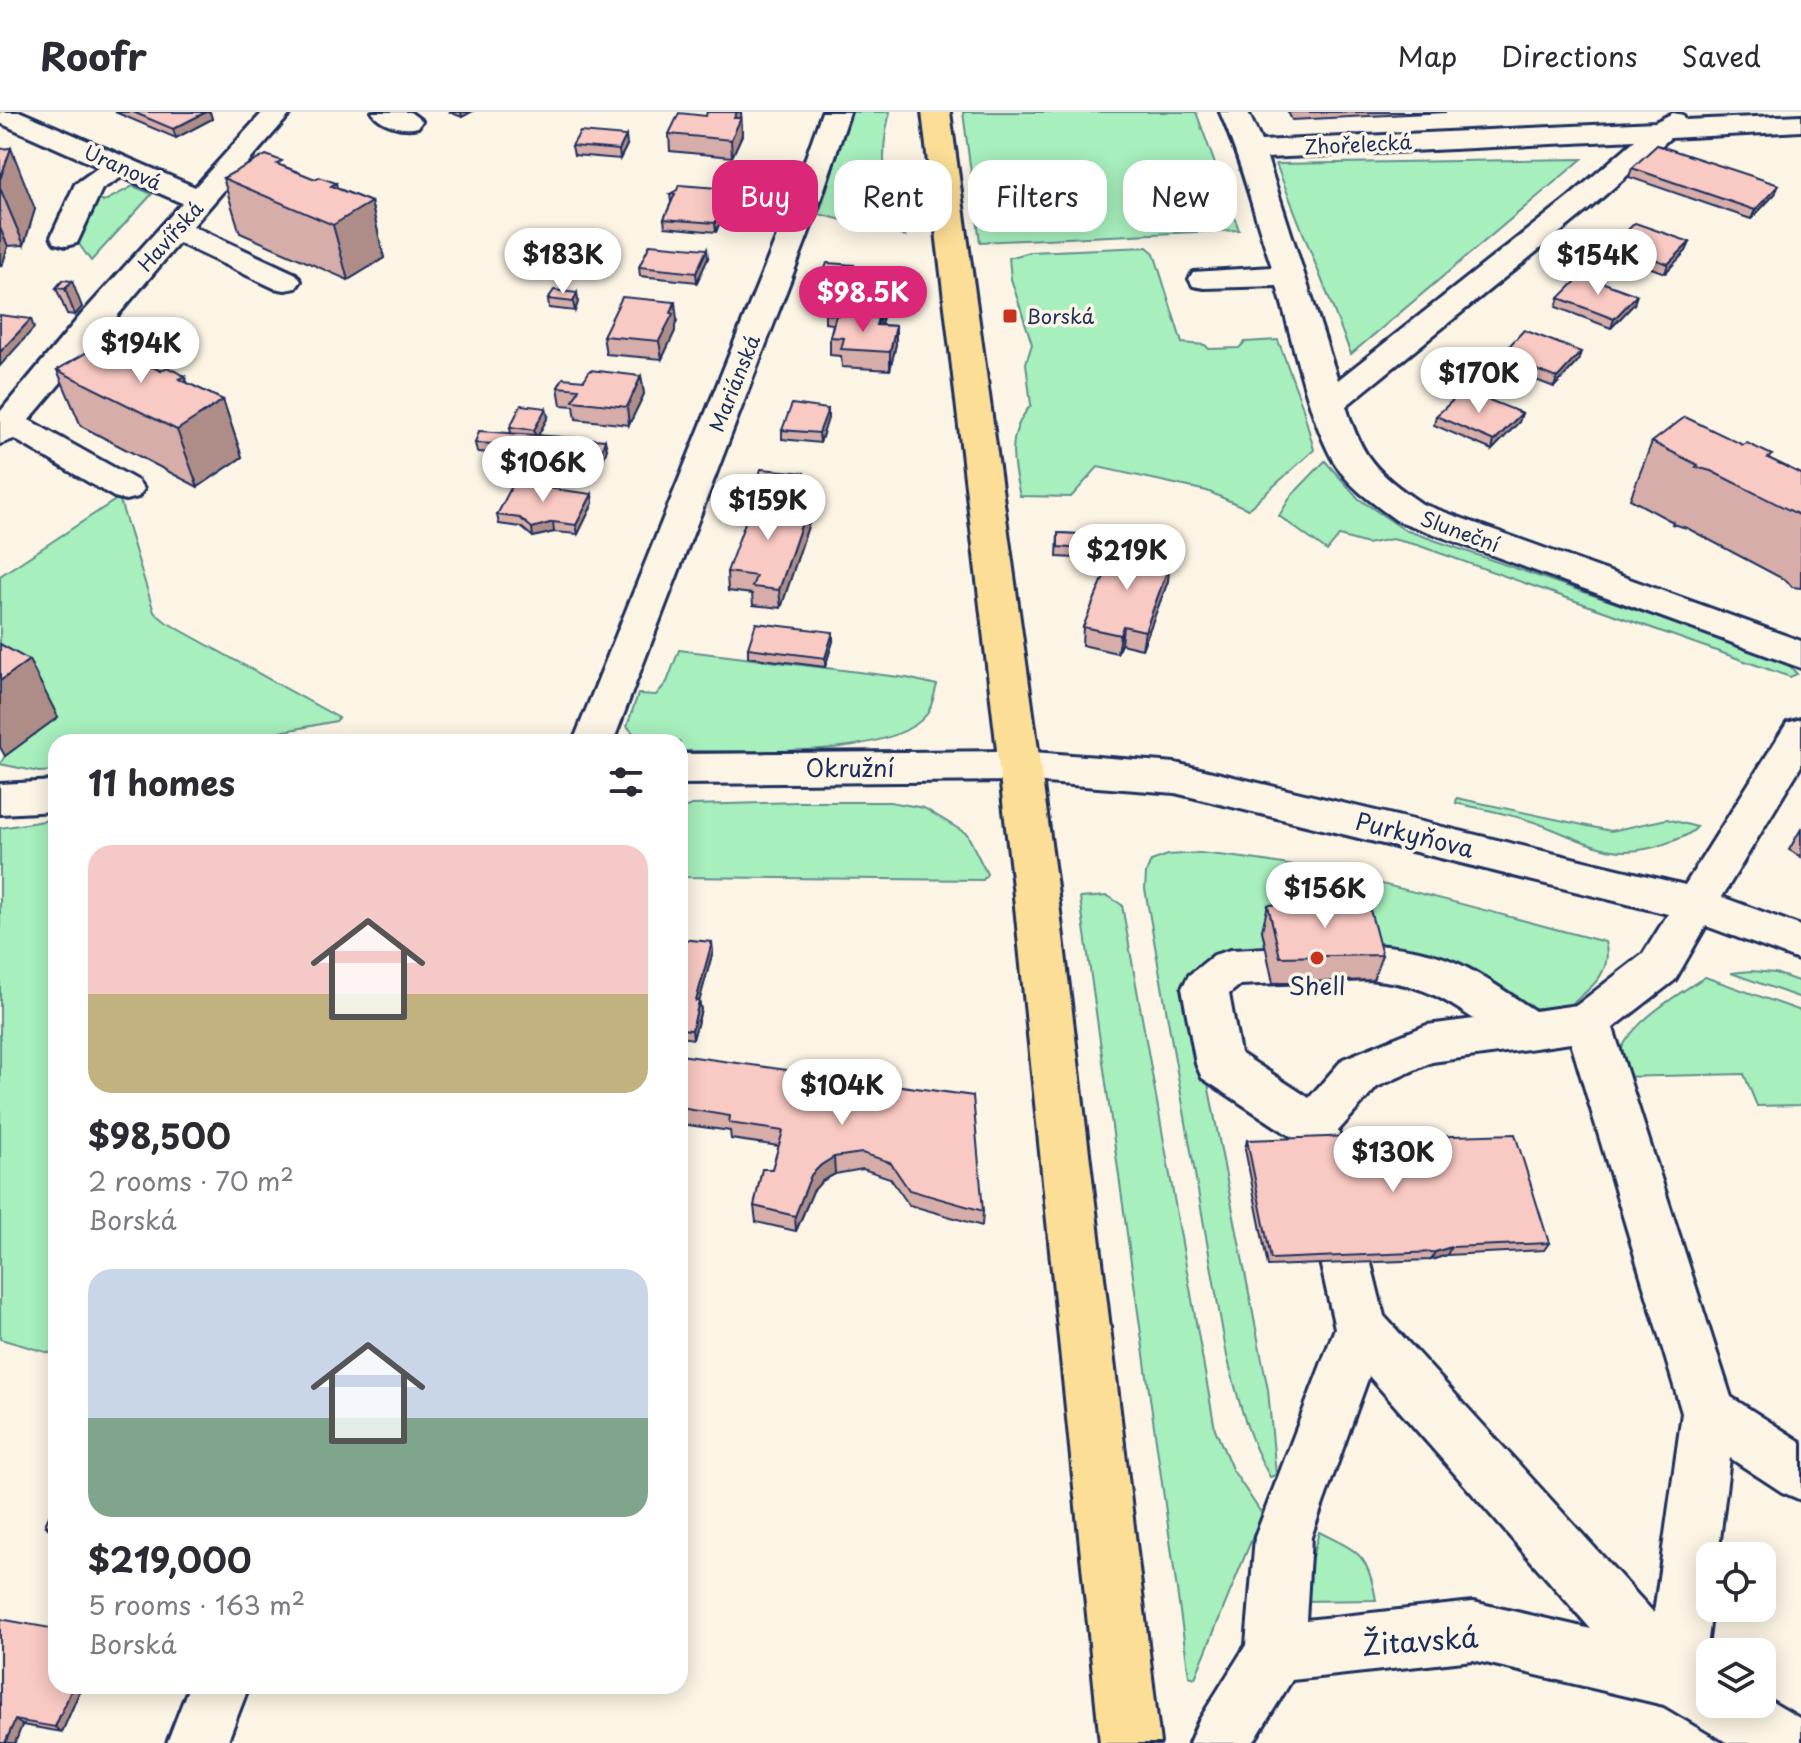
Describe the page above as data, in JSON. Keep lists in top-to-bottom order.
{
  "streets": {
    "street": [
      "Zhořelecká",
      "Uranová",
      "Havířská",
      "Mariánská",
      "Sluneční",
      "Okružní",
      "Purkyňova",
      "Žitavská"
    ]
  },
  "crossings": [
    ["Zhořelecká", "Sluneční"],
    ["Uranová", "Havířská"],
    ["Okružní", "Purkyňova"]
  ],
  "places": {
    "transit": ["Borská"],
    "other": ["Shell"]
  },
  "page": {
    "header": "Roofr",
    "nav": ["Map", "Directions", "Saved"],
    "chip": [
      "Buy",
      "Rent",
      "Filters",
      "New"
    ],
    "price": [
      "$183K",
      "$154K",
      "$98.5K",
      "$194K",
      "$170K",
      "$106K",
      "$159K",
      "$219K",
      "$156K",
      "$104K",
      "$130K"
    ],
    "heading": "11 homes",
    "list": [
      {
        "name": "$98,500",
        "note": "2 rooms · 70 m² · Borská"
      },
      {
        "name": "$219,000",
        "note": "5 rooms · 163 m² · Borská"
      }
    ]
  }
}
